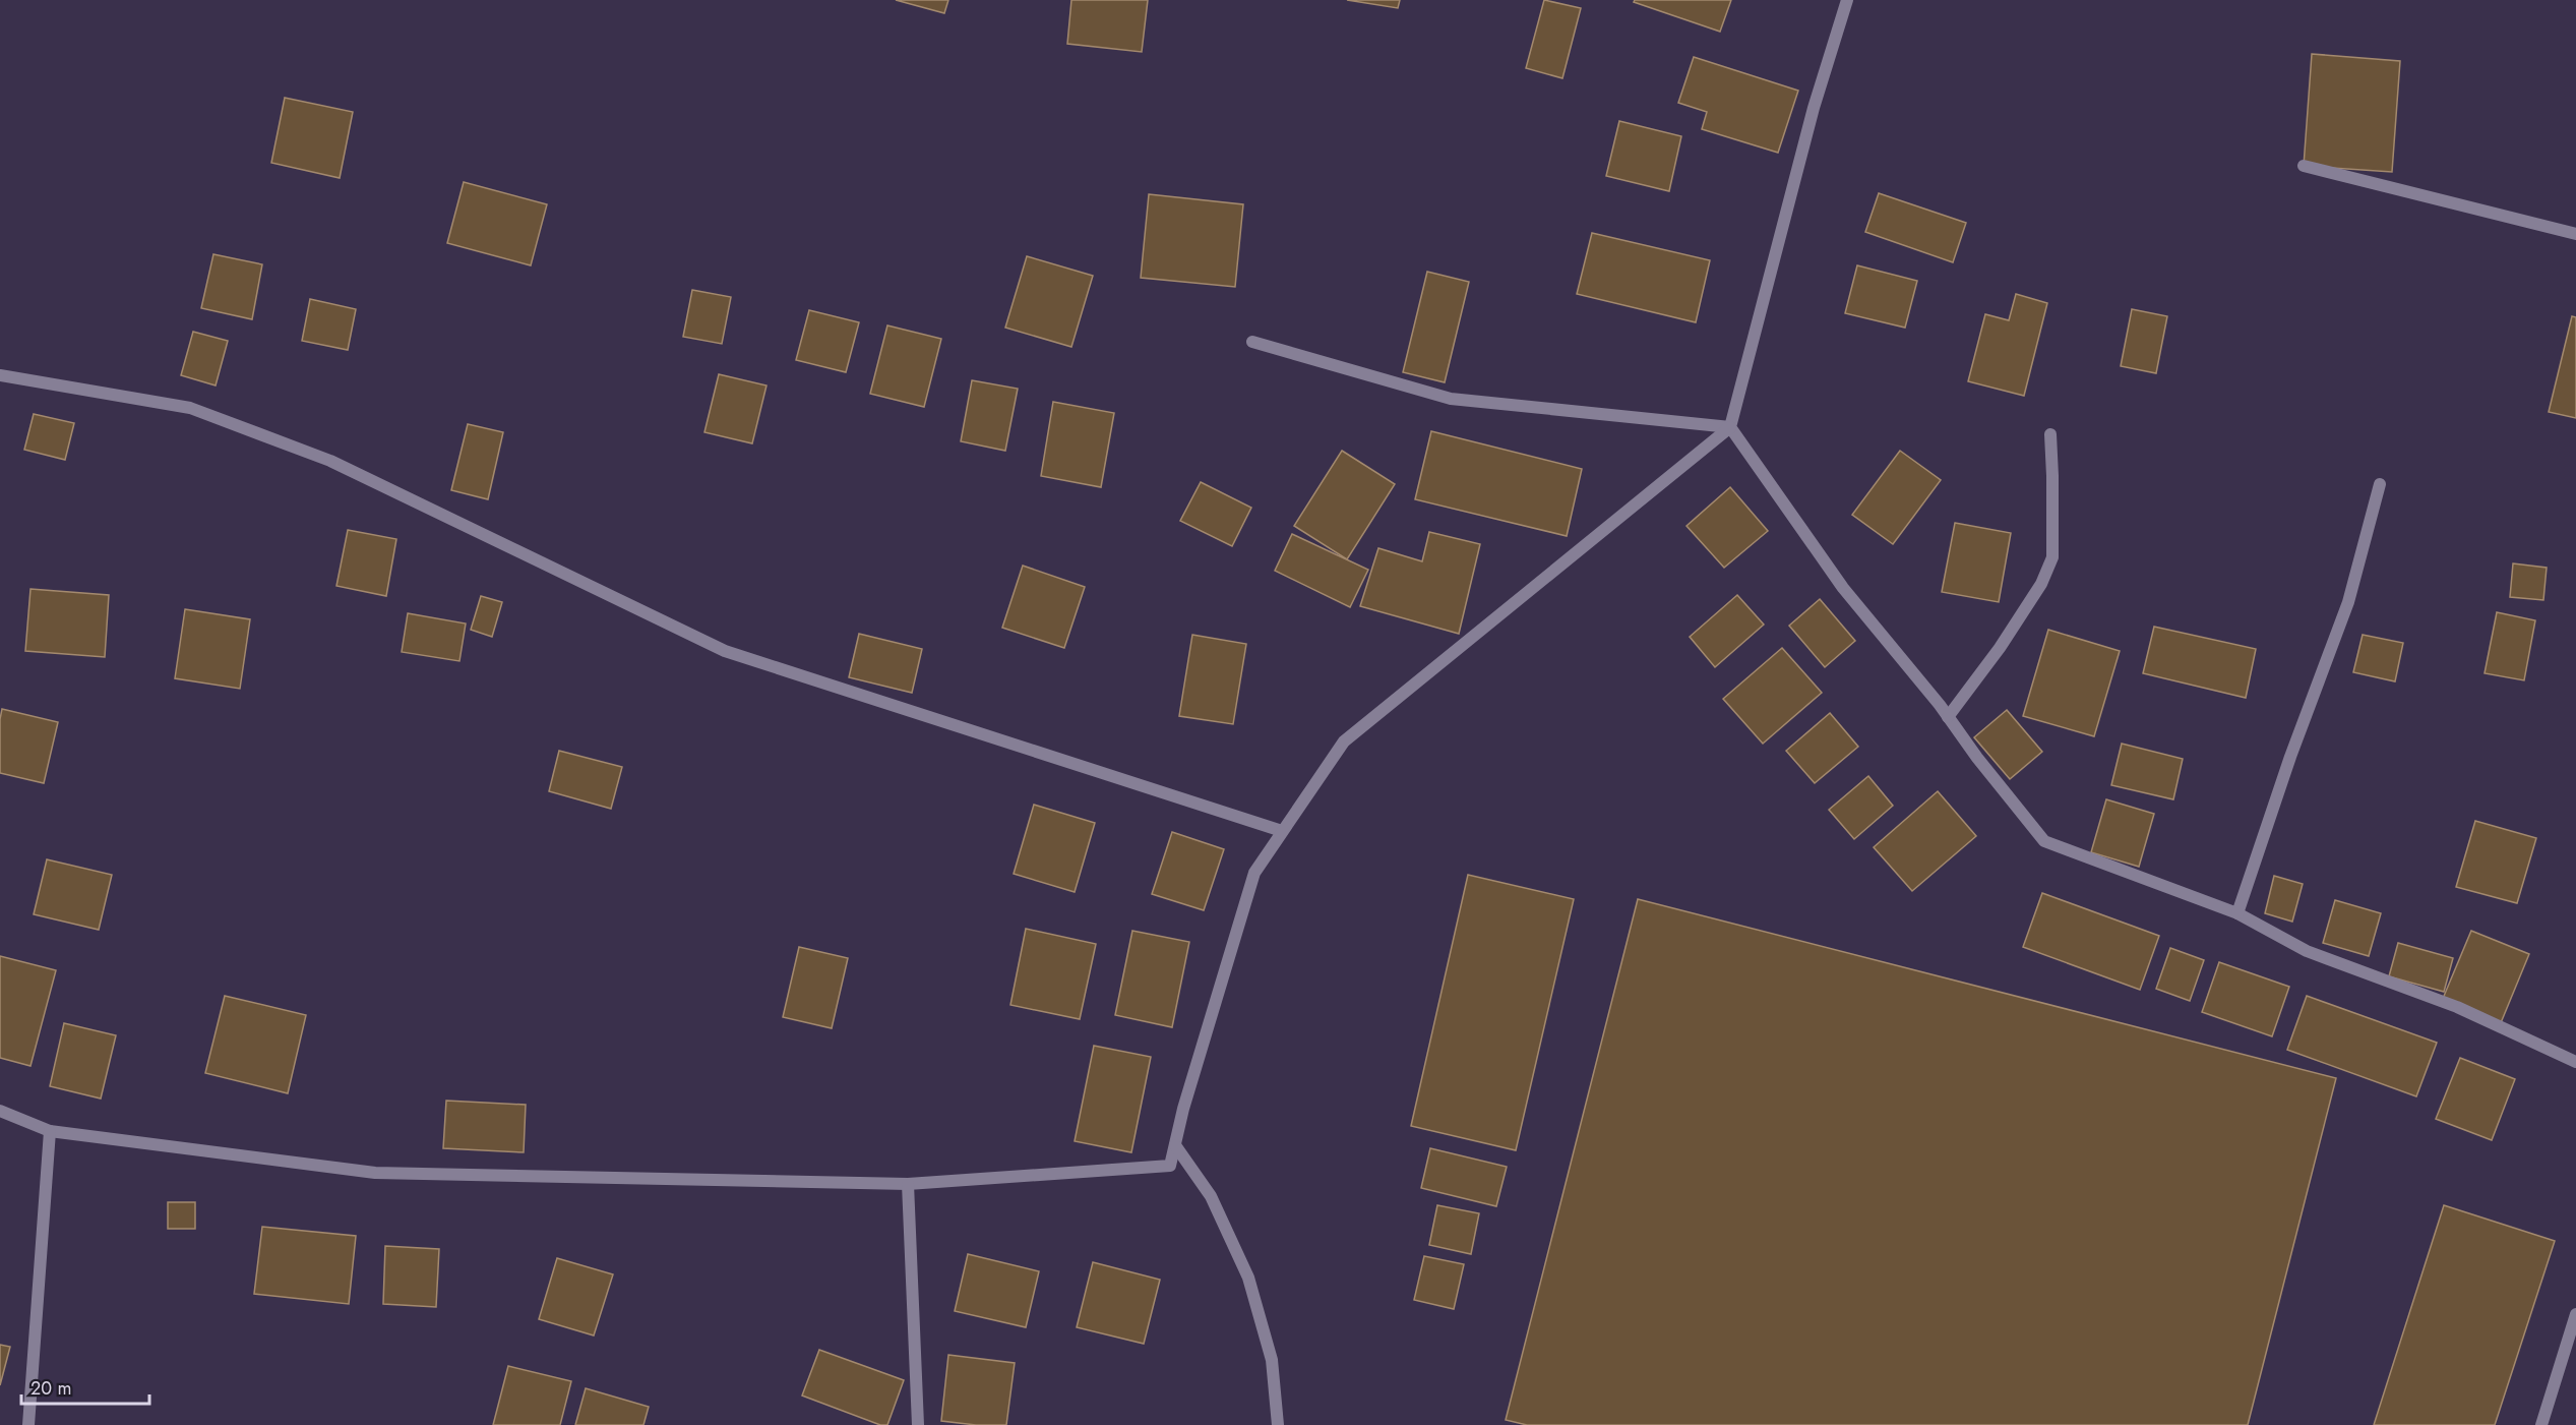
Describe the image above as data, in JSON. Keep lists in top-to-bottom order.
{
  "scale_bar": "20 m"
}
